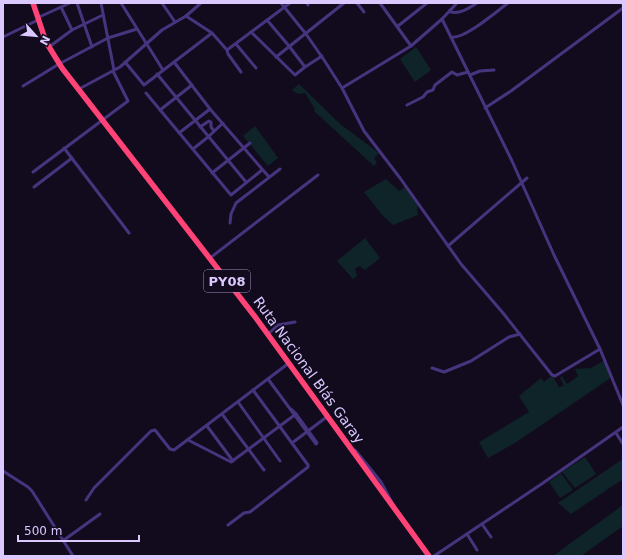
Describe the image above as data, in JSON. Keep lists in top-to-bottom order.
{
  "streets": {
    "highway": ["PY08", "Ruta Nacional Blás Garay"]
  },
  "scale_bar": "500 m",
  "north": "bottom right"
}
